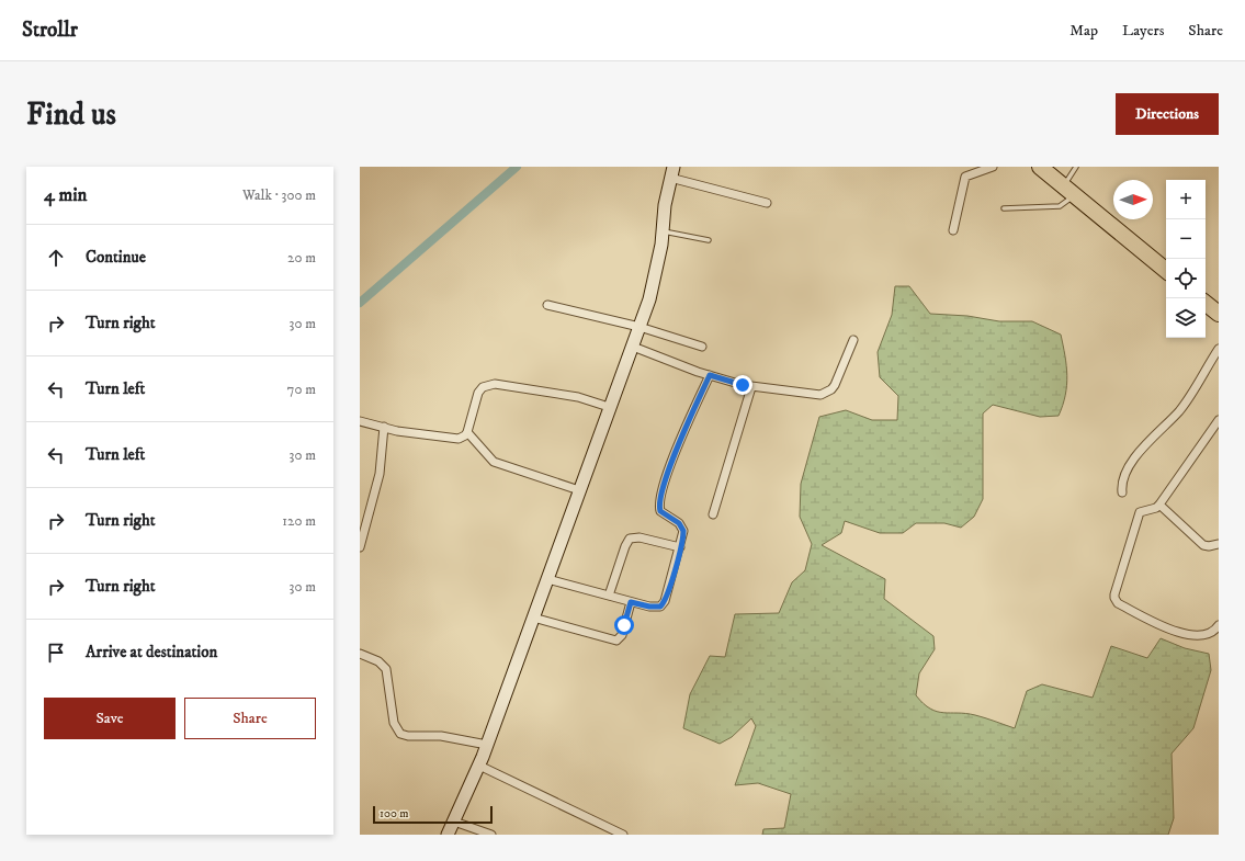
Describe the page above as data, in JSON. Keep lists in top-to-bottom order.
{
  "scale_bar": "100 m",
  "north": "right",
  "page": {
    "header": "Strollr",
    "nav": ["Map", "Layers", "Share"],
    "buttons": [
      "Directions",
      ["Save", "Share"]
    ],
    "title": "Find us",
    "heading": ["4 min", "Walk · 300 m"],
    "map_buttons": ["+", "−"],
    "list": [
      ["Continue", "20 m"],
      ["Turn right", "30 m"],
      ["Turn left", "70 m"],
      ["Turn left", "30 m"],
      ["Turn right", "120 m"],
      ["Turn right", "30 m"],
      "Arrive at destination"
    ],
    "scale": "100 m"
  }
}
